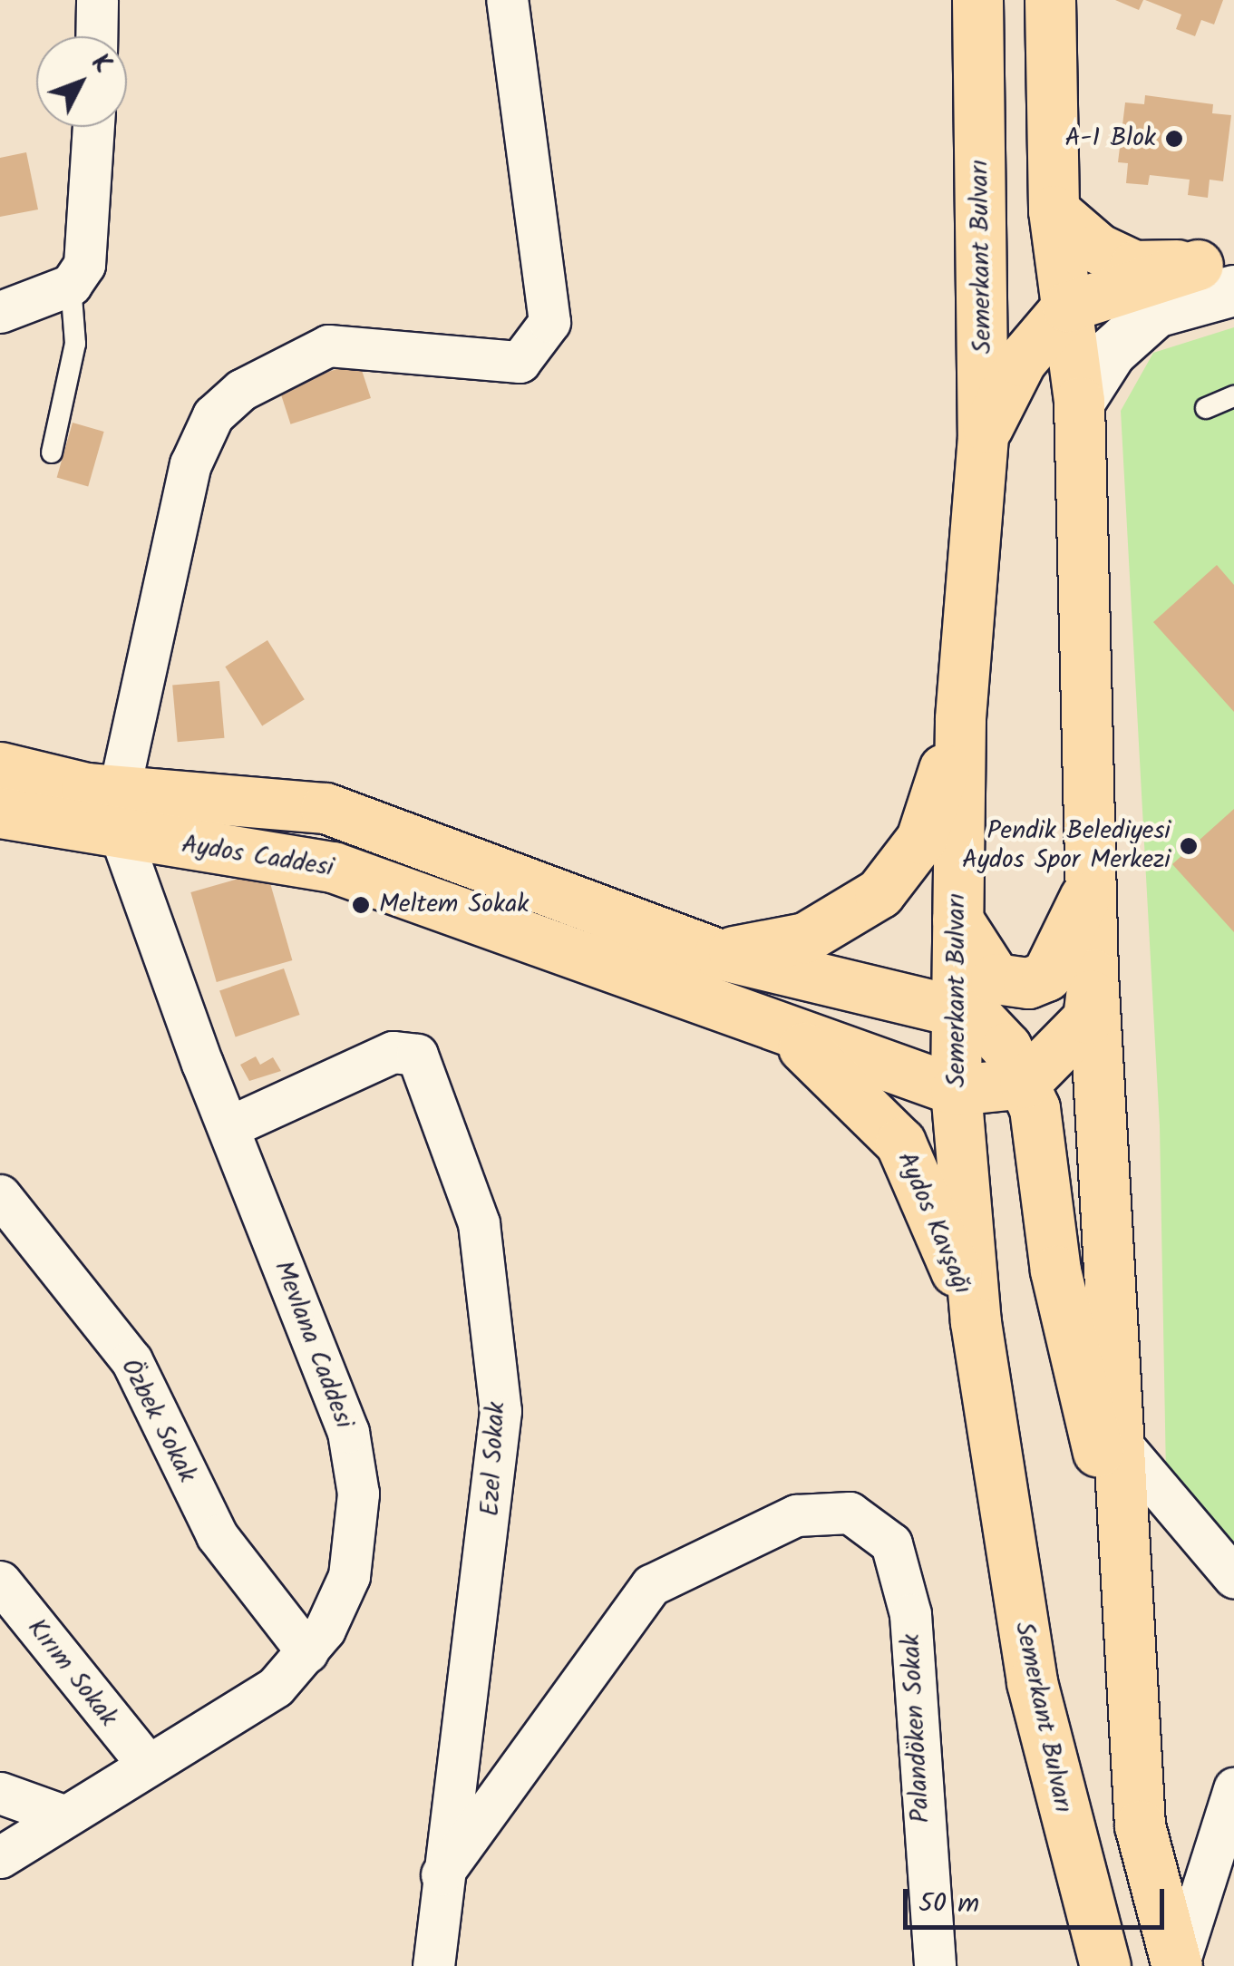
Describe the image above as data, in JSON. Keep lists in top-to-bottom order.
{
  "streets": {
    "main road": ["Semerkant Bulvarı", "Aydos Caddesi", "Aydos Kavşağı"],
    "street": [
      "Mevlana Caddesi",
      "Özbek Sokak",
      "Ezel Sokak",
      "Kırım Sokak",
      "Palandöken Sokak"
    ]
  },
  "crossings": [
    ["Semerkant Bulvarı", "Aydos Caddesi"],
    ["Semerkant Bulvarı", "Aydos Kavşağı"],
    ["Aydos Caddesi", "Aydos Kavşağı"],
    ["Aydos Caddesi", "Mevlana Caddesi"],
    ["Mevlana Caddesi", "Özbek Sokak"],
    ["Mevlana Caddesi", "Ezel Sokak"],
    ["Mevlana Caddesi", "Kırım Sokak"],
    ["Ezel Sokak", "Palandöken Sokak"]
  ],
  "places": ["A-1 Blok", "Pendik Belediyesi Aydos Spor Merkezi", "Meltem Sokak"],
  "scale_bar": "50 m",
  "north": "top right"
}
